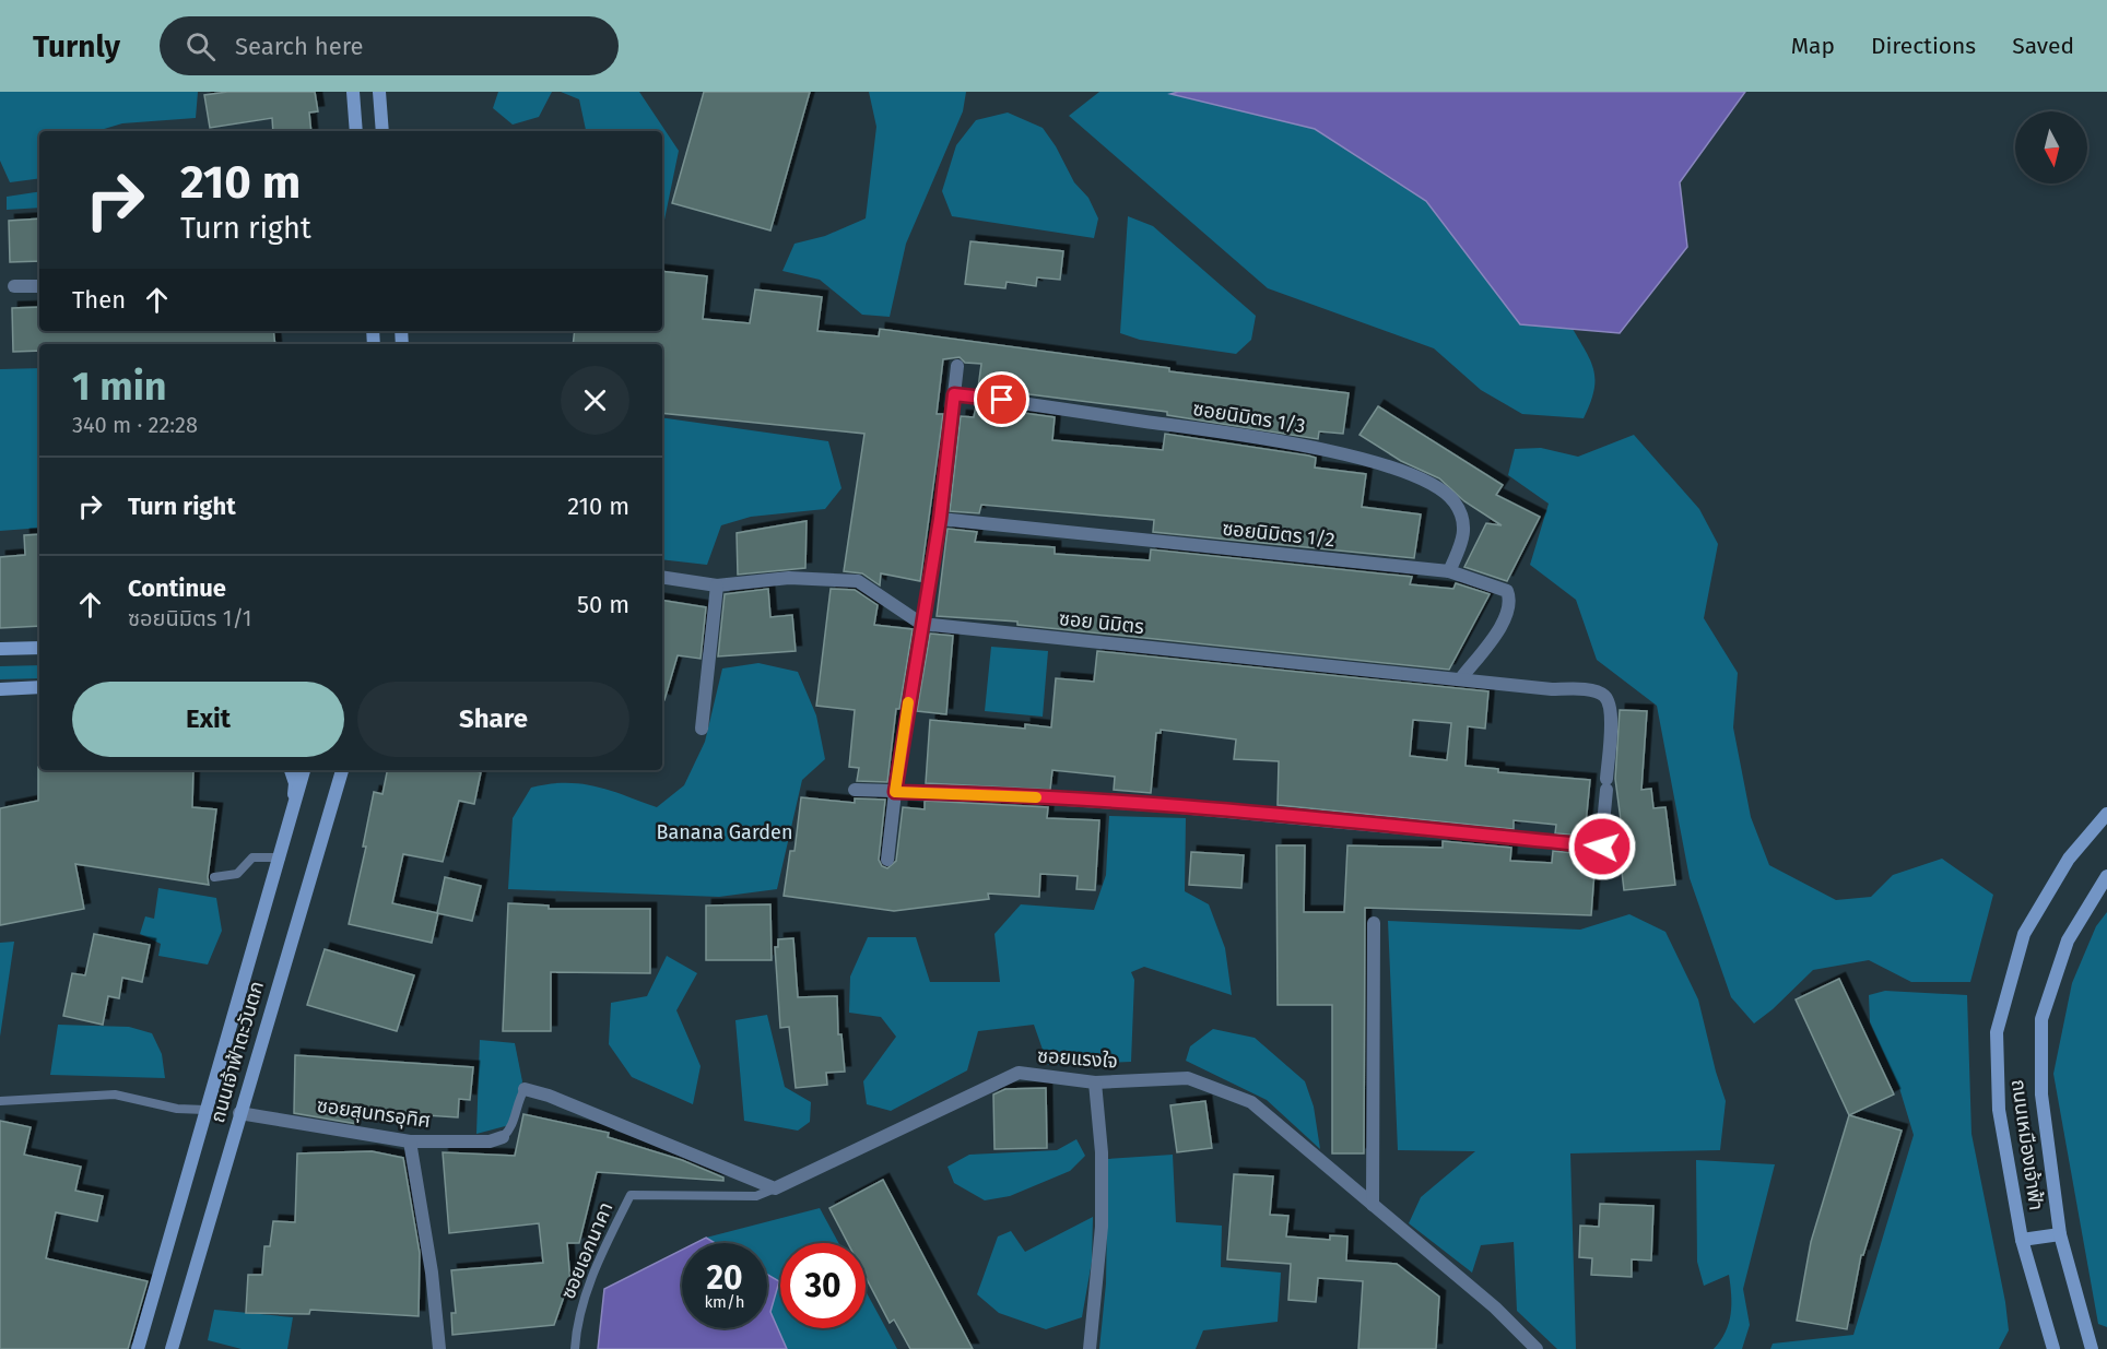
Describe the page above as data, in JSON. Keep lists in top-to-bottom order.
{
  "streets": {
    "main road": ["ถนนเจ้าฟ้าตะวันตก", "ถนนเหมืองเจ้าฟ้า"],
    "street": [
      "ซอยนิมิตร 1/3",
      "ซอยนิมิตร 1/2",
      "ซอย นิมิตร",
      "ซอยแรงใจ",
      "ซอยสุนทรอุทิศ"
    ],
    "lane": ["ซอยเอกนาคา"]
  },
  "crossings": [
    ["ซอยนิมิตร 1/3", "ซอยนิมิตร 1/2"],
    ["ซอยนิมิตร 1/2", "ซอย นิมิตร"],
    ["ถนนเจ้าฟ้าตะวันตก", "ซอยสุนทรอุทิศ"],
    ["ซอยแรงใจ", "ซอยเอกนาคา"]
  ],
  "parks": ["Banana Garden"],
  "north": "bottom",
  "page": {
    "header": "Turnly",
    "search": "Search here",
    "nav": ["Map", "Directions", "Saved"],
    "turn": ["210 m", "Turn right"],
    "then": "Then",
    "heading": ["1 min", "340 m · 22:28"],
    "list": [
      {
        "name": "Turn right",
        "value": "210 m"
      },
      {
        "name": "Continue",
        "note": "ซอยนิมิตร 1/1",
        "value": "50 m"
      }
    ],
    "buttons": ["Exit", "Share"],
    "speed": "20 km/h",
    "limit": "30"
  }
}
